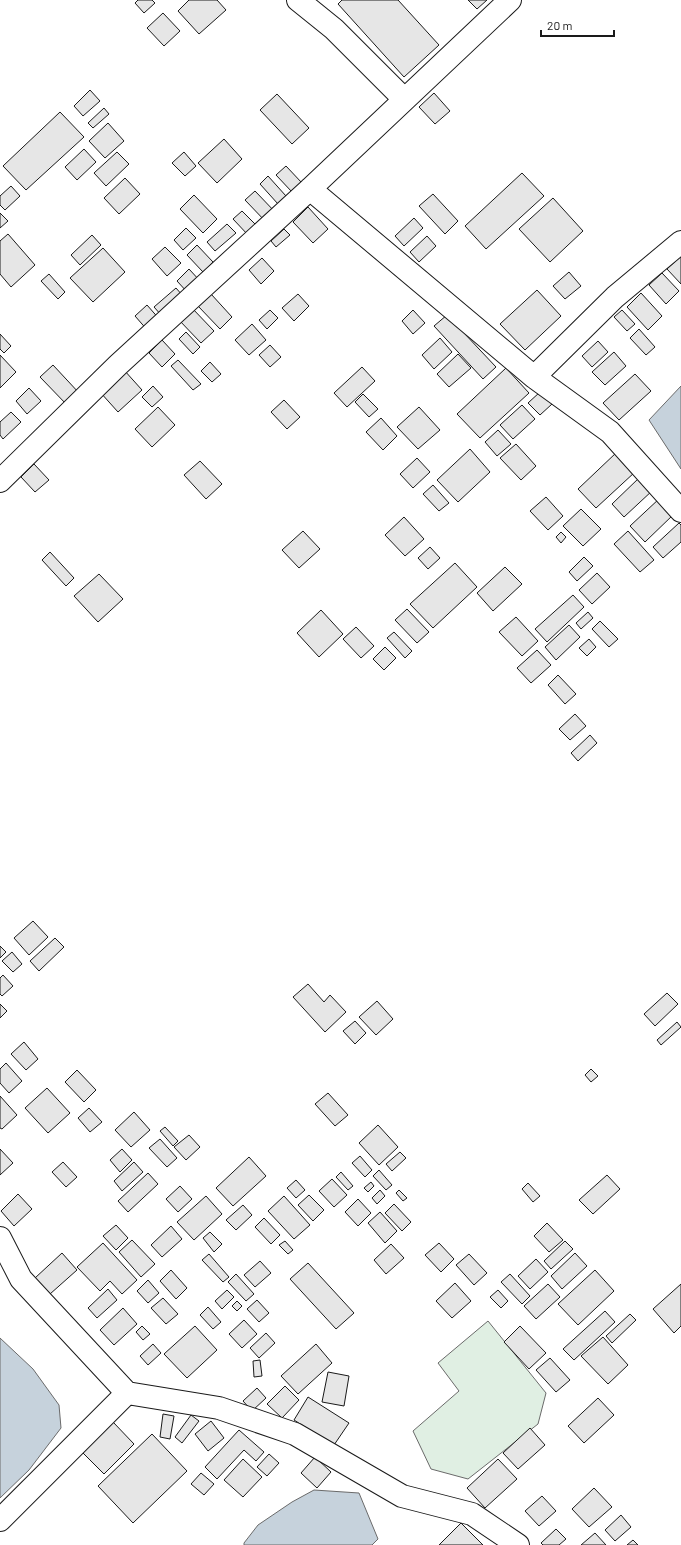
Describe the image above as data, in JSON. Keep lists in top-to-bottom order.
{
  "scale_bar": "20 m"
}
